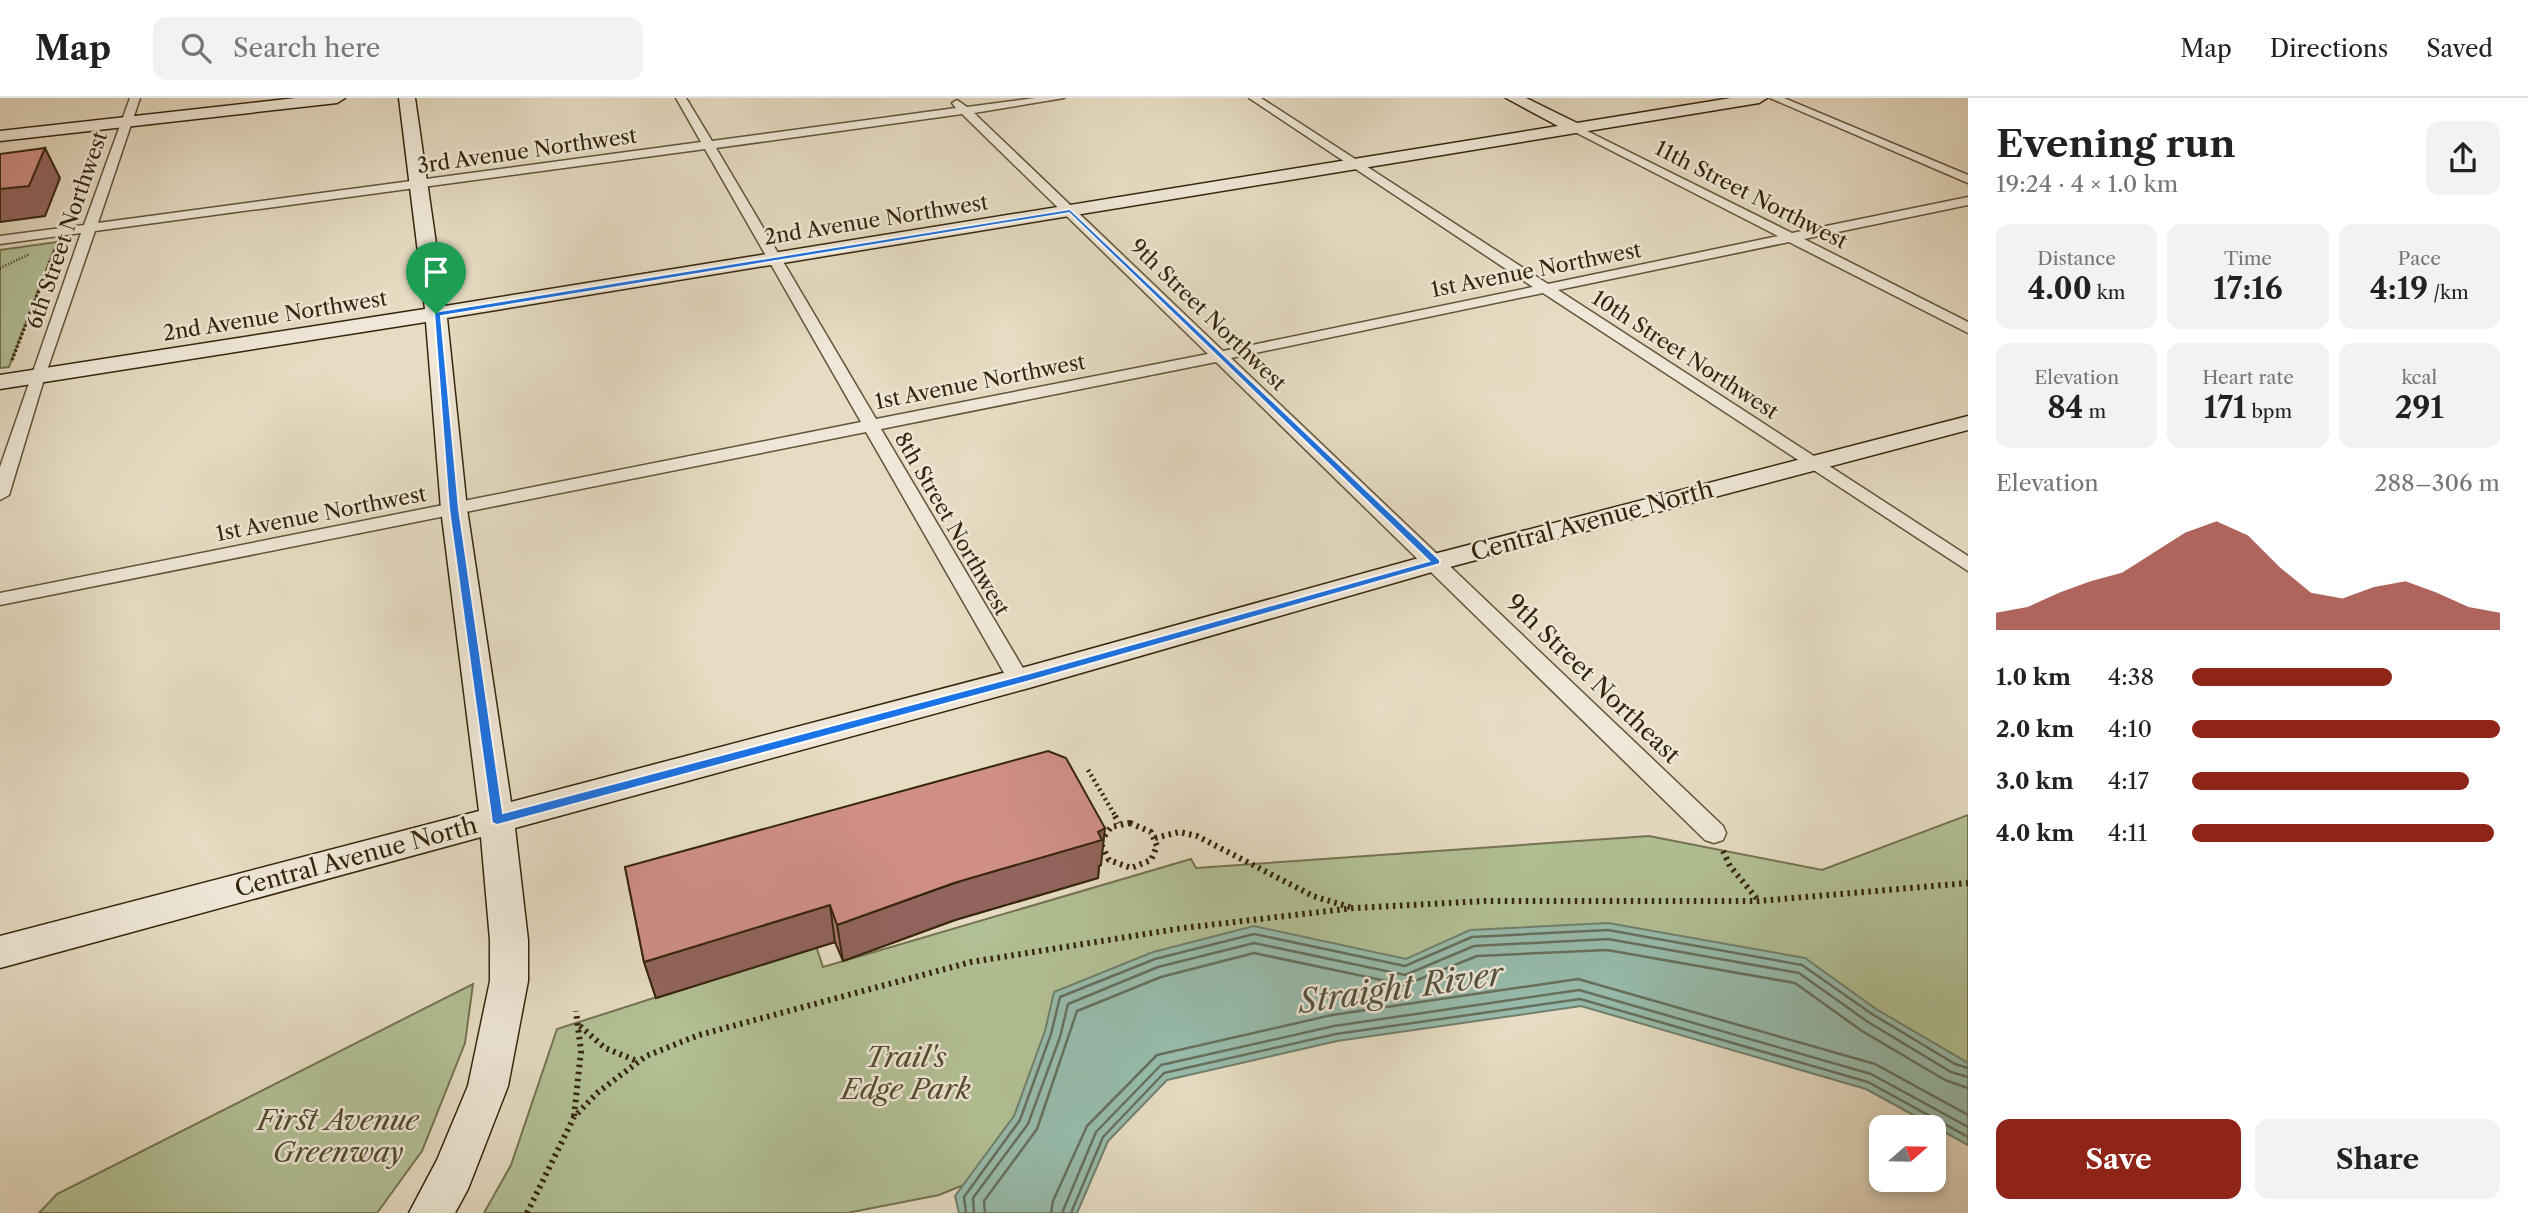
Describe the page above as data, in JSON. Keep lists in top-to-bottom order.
{
  "streets": {
    "street": [
      "3rd Avenue Northwest",
      "11th Street Northwest",
      "2nd Avenue Northwest",
      "6th Street Northwest",
      "1st Avenue Northwest",
      "9th Street Northwest",
      "10th Street Northwest",
      "Central Avenue North",
      "8th Street Northwest",
      "9th Street Northeast"
    ]
  },
  "crossings": [
    ["3rd Avenue Northwest", "6th Street Northwest"],
    ["3rd Avenue Northwest", "9th Street Northwest"],
    ["3rd Avenue Northwest", "8th Street Northwest"],
    ["11th Street Northwest", "2nd Avenue Northwest"],
    ["11th Street Northwest", "1st Avenue Northwest"],
    ["2nd Avenue Northwest", "6th Street Northwest"],
    ["2nd Avenue Northwest", "9th Street Northwest"],
    ["2nd Avenue Northwest", "10th Street Northwest"],
    ["2nd Avenue Northwest", "8th Street Northwest"],
    ["1st Avenue Northwest", "9th Street Northwest"],
    ["1st Avenue Northwest", "10th Street Northwest"],
    ["1st Avenue Northwest", "8th Street Northwest"],
    ["9th Street Northwest", "Central Avenue North"],
    ["9th Street Northwest", "9th Street Northeast"],
    ["10th Street Northwest", "Central Avenue North"],
    ["Central Avenue North", "8th Street Northwest"],
    ["Central Avenue North", "9th Street Northeast"]
  ],
  "water": ["Straight River"],
  "parks": ["Trail's Edge Park", "First Avenue Greenway"],
  "north": "right",
  "page": {
    "header": "Map",
    "search": "Search here",
    "nav": ["Map", "Directions", "Saved"],
    "heading": ["Evening run", "19:24 · 4 × 1.0 km"],
    "stats": [
      ["Distance", "4.00 km"],
      ["Time", "17:16"],
      ["Pace", "4:19 /km"],
      ["Elevation", "84 m"],
      ["Heart rate", "171 bpm"],
      ["kcal", "291"]
    ],
    "chart": ["Elevation", "288–306 m"],
    "list": [
      {
        "name": "1.0 km",
        "note": "4:38"
      },
      {
        "name": "2.0 km",
        "note": "4:10"
      },
      {
        "name": "3.0 km",
        "note": "4:17"
      },
      {
        "name": "4.0 km",
        "note": "4:11"
      }
    ],
    "buttons": ["Save", "Share"]
  }
}
